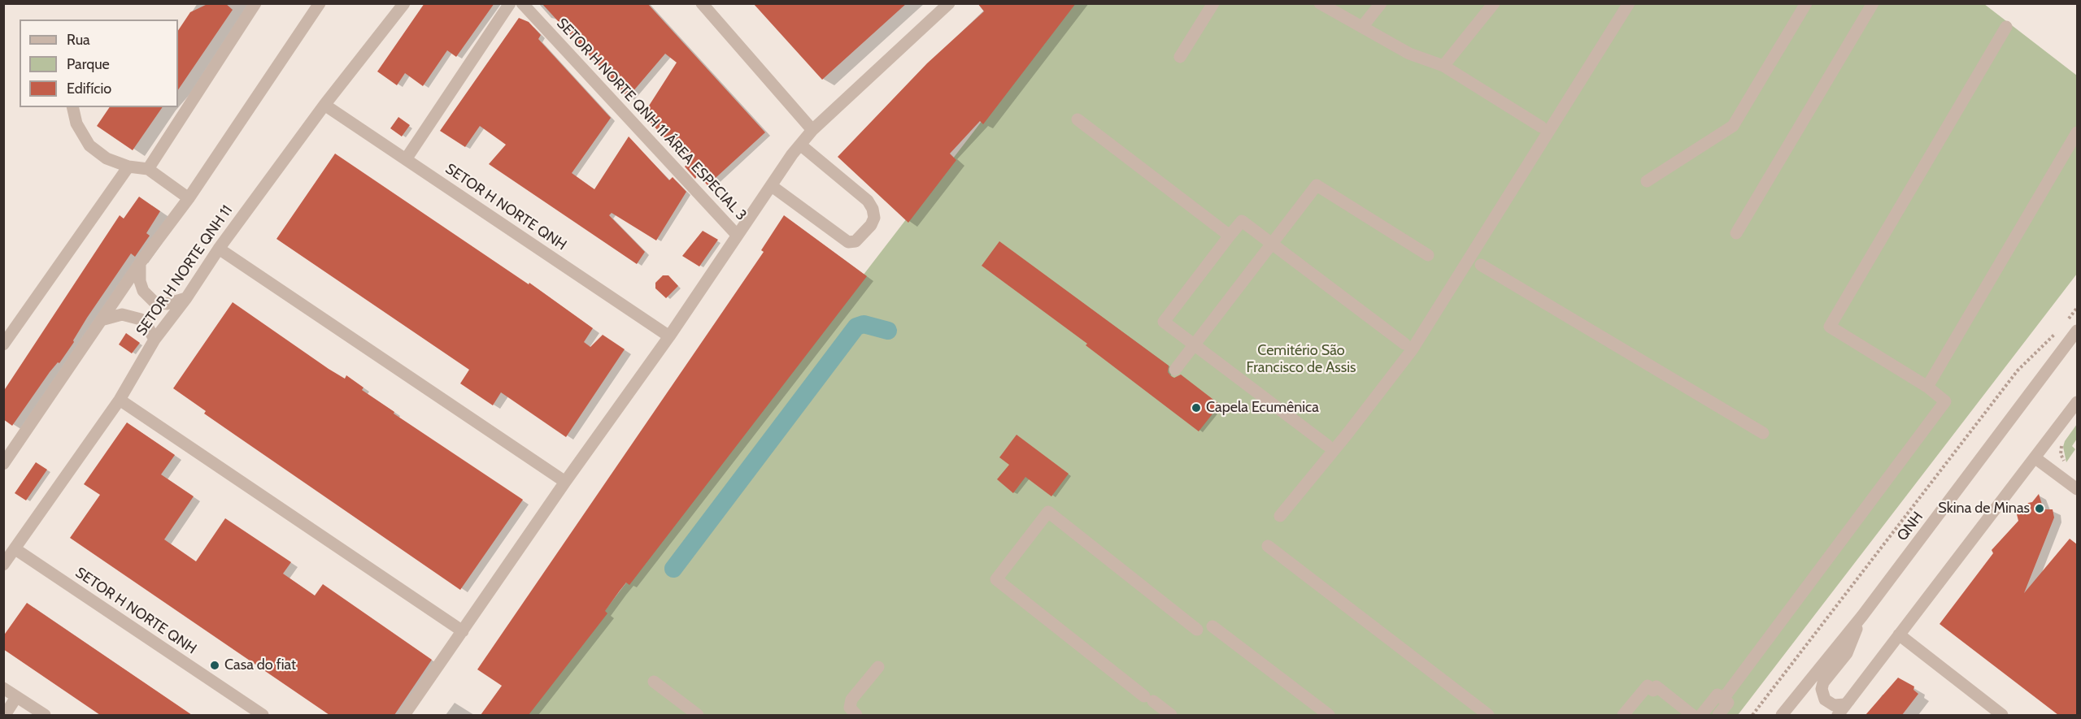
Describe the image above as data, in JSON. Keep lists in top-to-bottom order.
{
  "streets": {
    "street": [
      "SETOR H NORTE QNH 11 ÁREA ESPECIAL 3",
      "SETOR H NORTE QNH",
      "SETOR H NORTE QNH 11",
      "QNH"
    ]
  },
  "crossings": [
    ["SETOR H NORTE QNH", "SETOR H NORTE QNH 11"]
  ],
  "parks": ["Cemitério São Francisco de Assis"],
  "places": ["Capela Ecumênica", "Skina de Minas", "Casa do fiat"],
  "legend": ["Rua", "Parque", "Edifício"]
}
